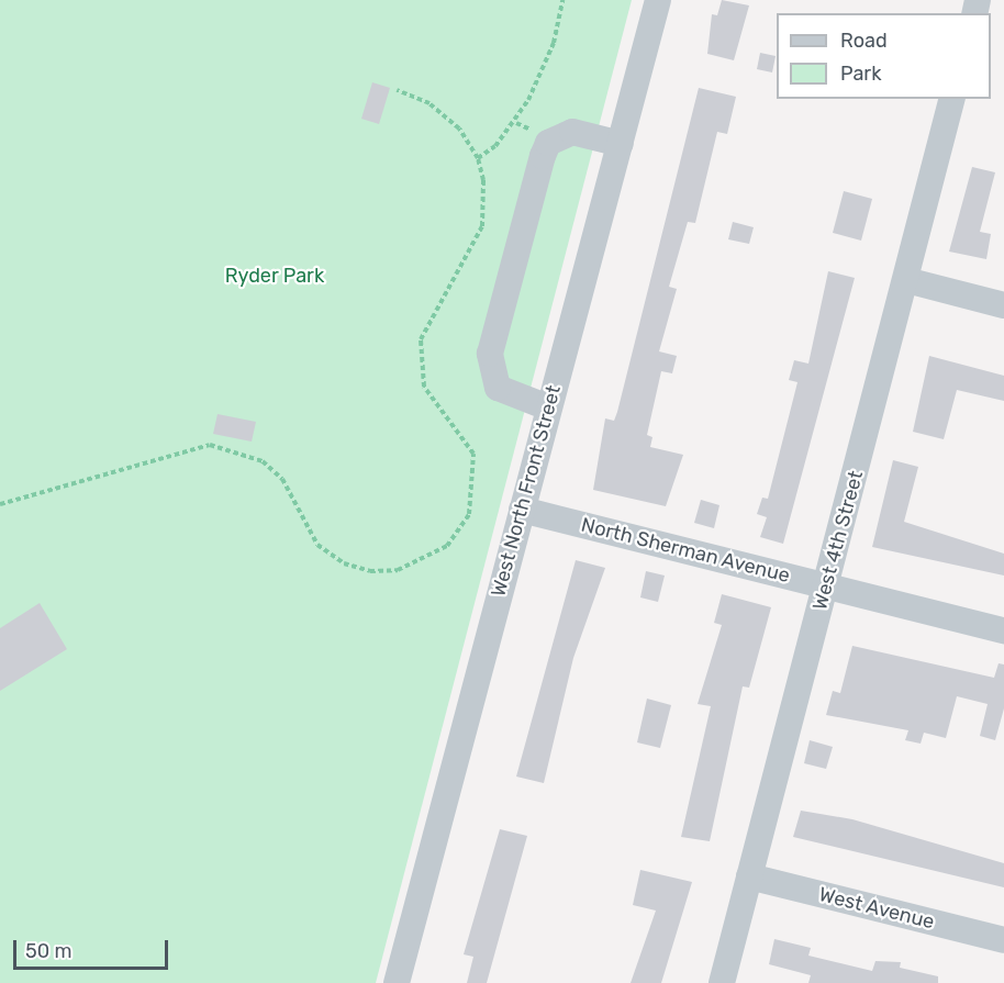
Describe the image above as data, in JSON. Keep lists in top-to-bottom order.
{
  "streets": {
    "street": [
      "West North Front Street",
      "West 4th Street",
      "North Sherman Avenue",
      "West Avenue"
    ]
  },
  "crossings": [
    ["West North Front Street", "North Sherman Avenue"],
    ["West 4th Street", "North Sherman Avenue"],
    ["West 4th Street", "West Avenue"]
  ],
  "parks": ["Ryder Park"],
  "legend": ["Road", "Park"],
  "scale_bar": "50 m"
}
